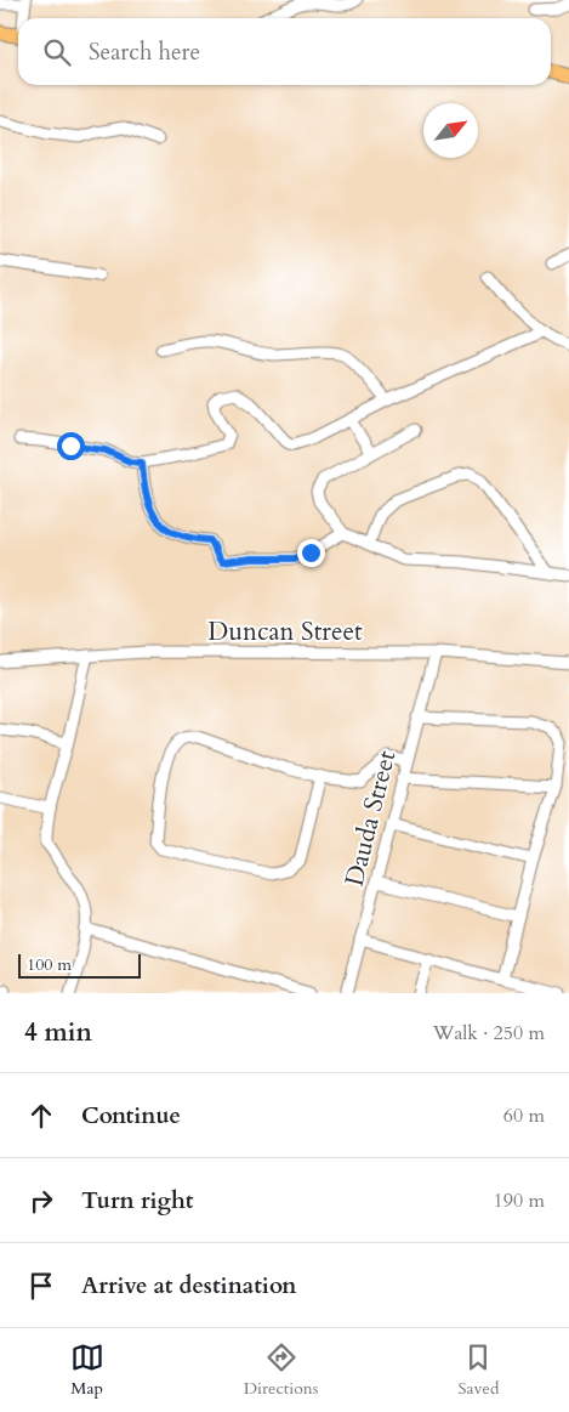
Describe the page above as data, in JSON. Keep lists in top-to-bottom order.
{
  "streets": {
    "street": ["Duncan Street", "Dauda Street"]
  },
  "crossings": [
    ["Duncan Street", "Dauda Street"]
  ],
  "scale_bar": "100 m",
  "north": "top right",
  "page": {
    "search": "Search here",
    "scale": "100 m",
    "heading": ["4 min", "Walk · 250 m"],
    "list": [
      ["Continue", "60 m"],
      ["Turn right", "190 m"],
      "Arrive at destination"
    ],
    "nav": ["Map", "Directions", "Saved"]
  }
}
